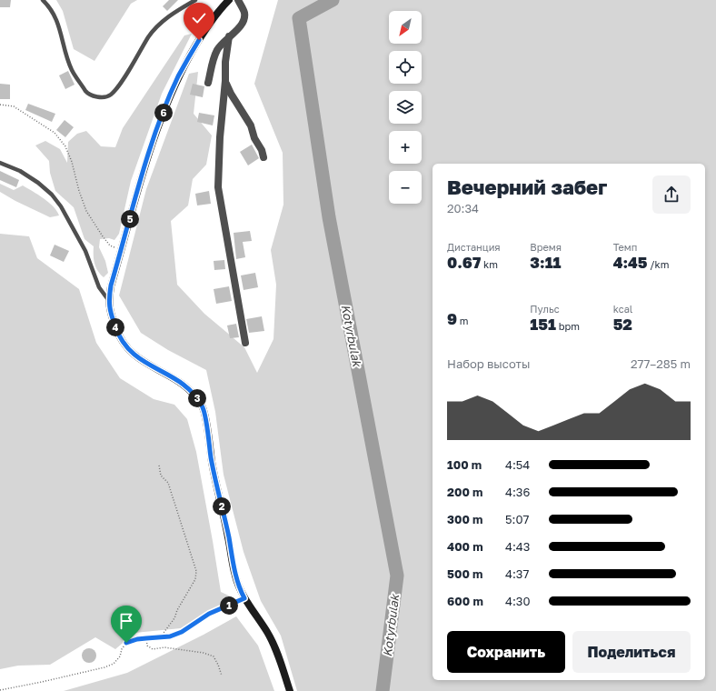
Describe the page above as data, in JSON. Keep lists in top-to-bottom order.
{
  "water": ["Kotyrbulak"],
  "north": "bottom left",
  "page": {
    "map_buttons": ["+", "−"],
    "pins": [
      "6",
      "5",
      "4",
      "3",
      "2",
      "1"
    ],
    "heading": ["Вечерний забег", "20:34"],
    "stats": [
      ["Дистанция", "0.67 km"],
      ["Время", "3:11"],
      ["Темп", "4:45 /km"],
      ["9 m"],
      ["Пульс", "151 bpm"],
      ["kcal", "52"]
    ],
    "chart": ["Набор высоты", "277–285 m"],
    "list": [
      {
        "name": "100 m",
        "note": "4:54"
      },
      {
        "name": "200 m",
        "note": "4:36"
      },
      {
        "name": "300 m",
        "note": "5:07"
      },
      {
        "name": "400 m",
        "note": "4:43"
      },
      {
        "name": "500 m",
        "note": "4:37"
      },
      {
        "name": "600 m",
        "note": "4:30"
      }
    ],
    "buttons": ["Сохранить", "Поделиться"]
  }
}
